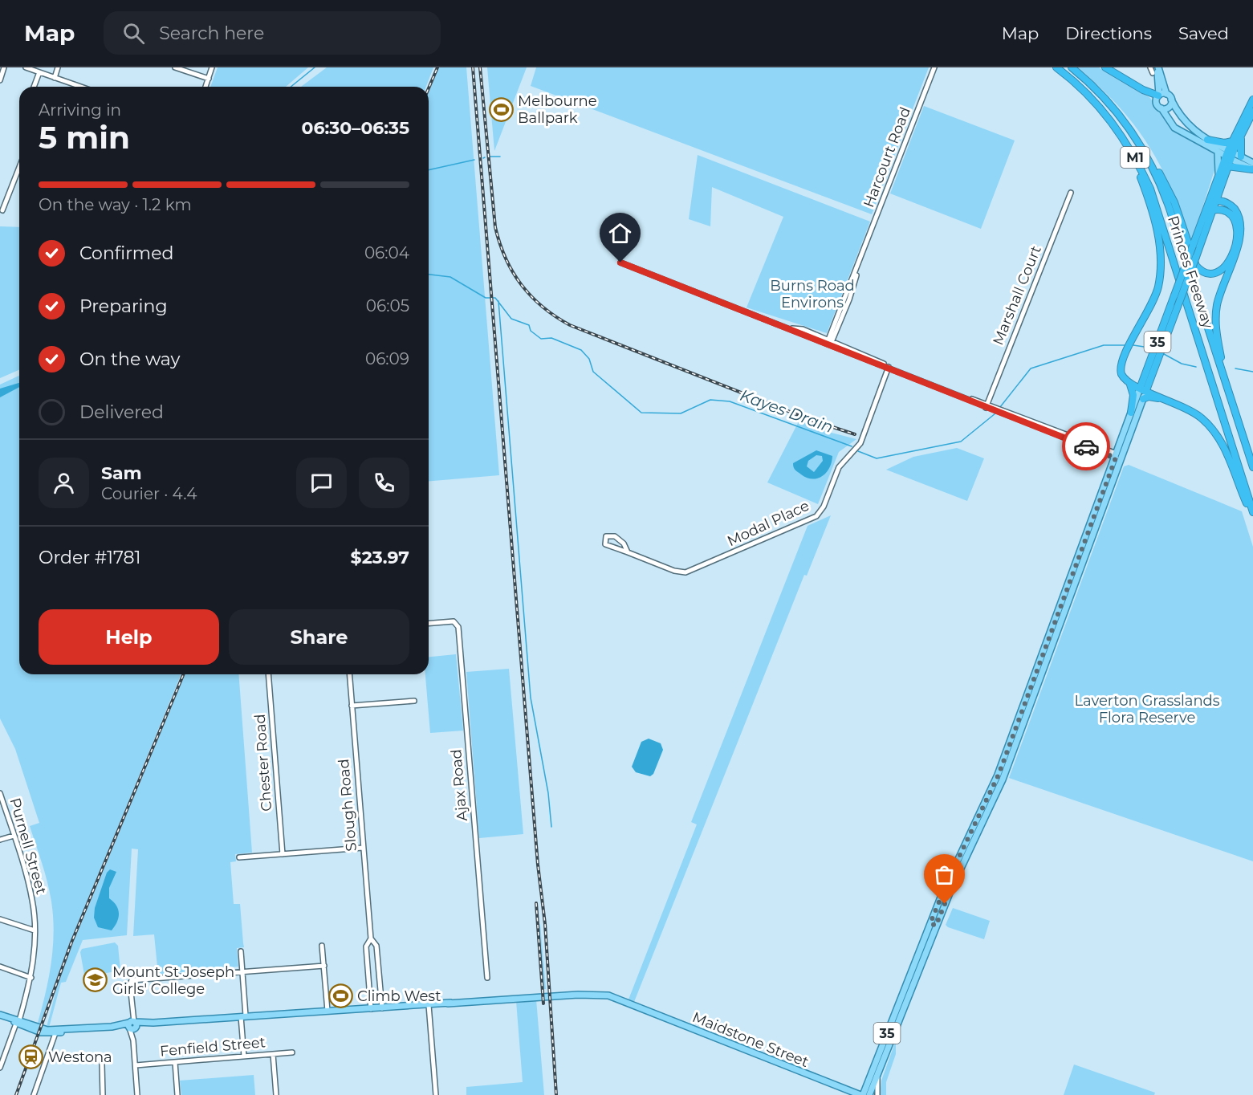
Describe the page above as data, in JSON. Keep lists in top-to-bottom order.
{
  "streets": {
    "highway": ["M1", "Princes Freeway", "35"],
    "main road": ["Maidstone Street"],
    "street": [
      "Harcourt Road",
      "Marshall Court",
      "Modal Place",
      "Chester Road",
      "Ajax Road",
      "Slough Road",
      "Purnell Street",
      "Fenfield Street"
    ]
  },
  "crossings": [
    ["35", "Maidstone Street"],
    ["Slough Road", "Maidstone Street"],
    ["Purnell Street", "Maidstone Street"]
  ],
  "water": ["Kayes Drain"],
  "parks": ["Burns Road Environs", "Laverton Grasslands Flora Reserve"],
  "places": {
    "sports": ["Melbourne Ballpark", "Climb West"],
    "school or university": ["Mount St Joseph Girls' College"],
    "station": ["Westona"]
  },
  "page": {
    "header": "Map",
    "search": "Search here",
    "nav": ["Map", "Directions", "Saved"],
    "heading": ["5 min", "Arriving in", "06:30–06:35"],
    "panel": [
      "Sam",
      "Courier · 4.4",
      "Order #1781",
      "$23.97"
    ],
    "bar": "On the way · 1.2 km",
    "list": [
      ["Confirmed", "06:04"],
      ["Preparing", "06:05"],
      ["On the way", "06:09"],
      "Delivered"
    ],
    "buttons": ["Help", "Share"]
  }
}
